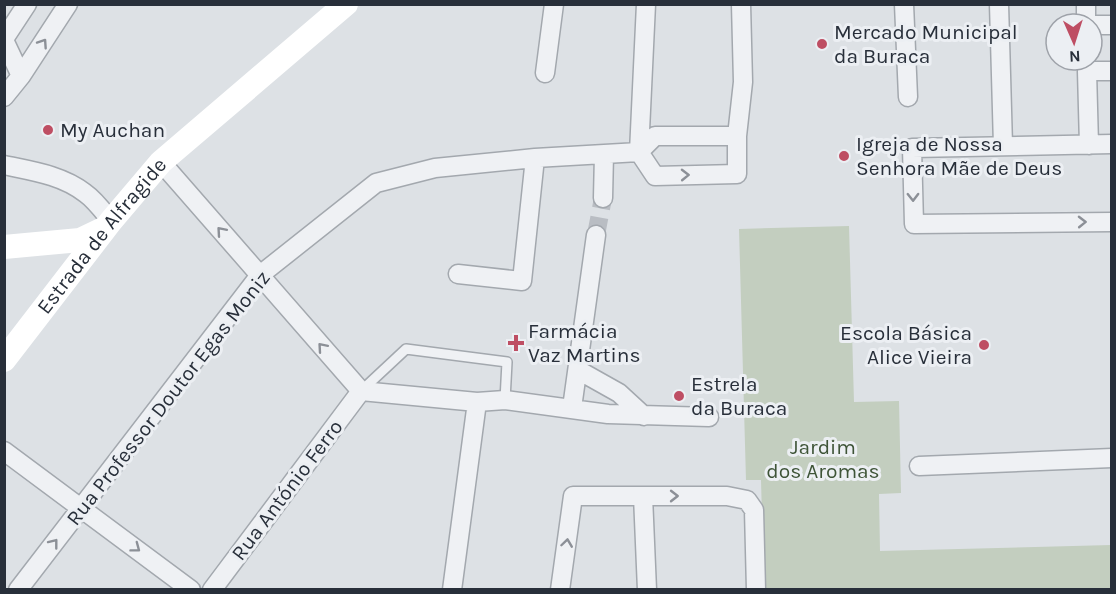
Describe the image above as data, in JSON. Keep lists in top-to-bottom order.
{
  "streets": {
    "street": ["Estrada de Alfragide", "Rua Professor Doutor Egas Moniz", "Rua António Ferro"]
  },
  "parks": ["Jardim dos Aromas"],
  "places": {
    "other": [
      "Mercado Municipal da Buraca",
      "My Auchan",
      "Igreja de Nossa Senhora Mãe de Deus",
      "Escola Básica Alice Vieira",
      "Estrela da Buraca"
    ],
    "health": ["Farmácia Vaz Martins"]
  },
  "north": "bottom"
}
